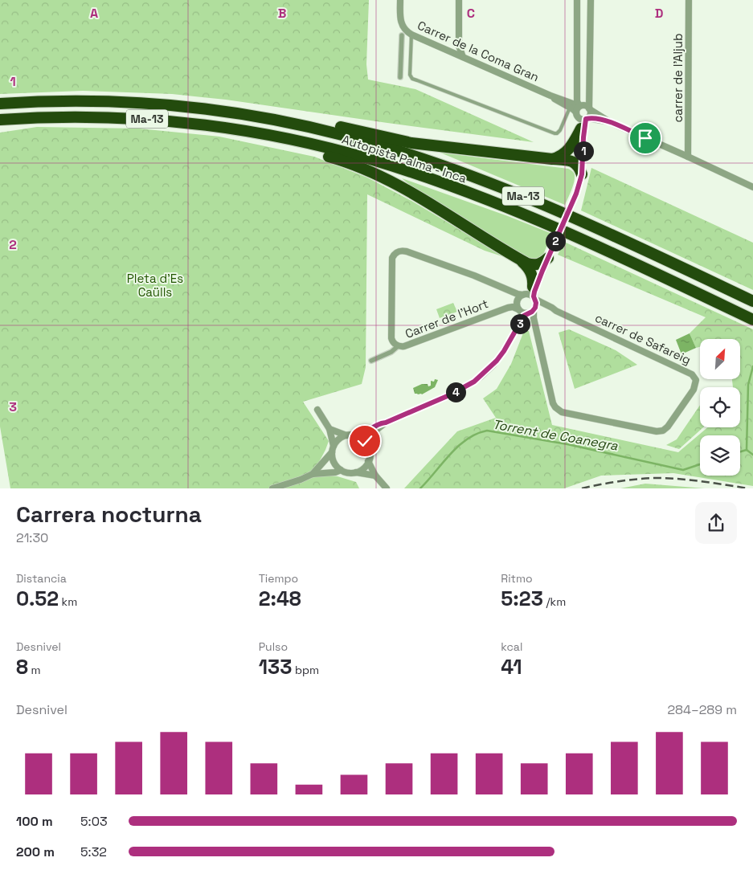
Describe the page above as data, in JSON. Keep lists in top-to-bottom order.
{
  "streets": {
    "highway": ["Ma-13", "Autopista Palma - Inca"],
    "street": [
      "Carrer de la Coma Gran",
      "carrer de l'Aljub",
      "Carrer de l'Hort",
      "carrer de Safareig"
    ]
  },
  "crossings": [
    ["Carrer de l'Hort", "carrer de Safareig"]
  ],
  "water": ["Torrent de Coanegra"],
  "parks": ["Pleta d'Es Caülls"],
  "north": "top right",
  "page": {
    "pins": [
      "1",
      "2",
      "3",
      "4"
    ],
    "heading": ["Carrera nocturna", "21:30"],
    "stats": [
      ["Distancia", "0.52 km"],
      ["Tiempo", "2:48"],
      ["Ritmo", "5:23 /km"],
      ["Desnivel", "8 m"],
      ["Pulso", "133 bpm"],
      ["kcal", "41"]
    ],
    "chart": ["Desnivel", "284–289 m"],
    "list": [
      {
        "name": "100 m",
        "note": "5:03"
      },
      {
        "name": "200 m",
        "note": "5:32"
      }
    ]
  },
  "grid": {
    "columns": [
      "A",
      "B",
      "C",
      "D"
    ],
    "rows": ["1", "2", "3"]
  }
}
